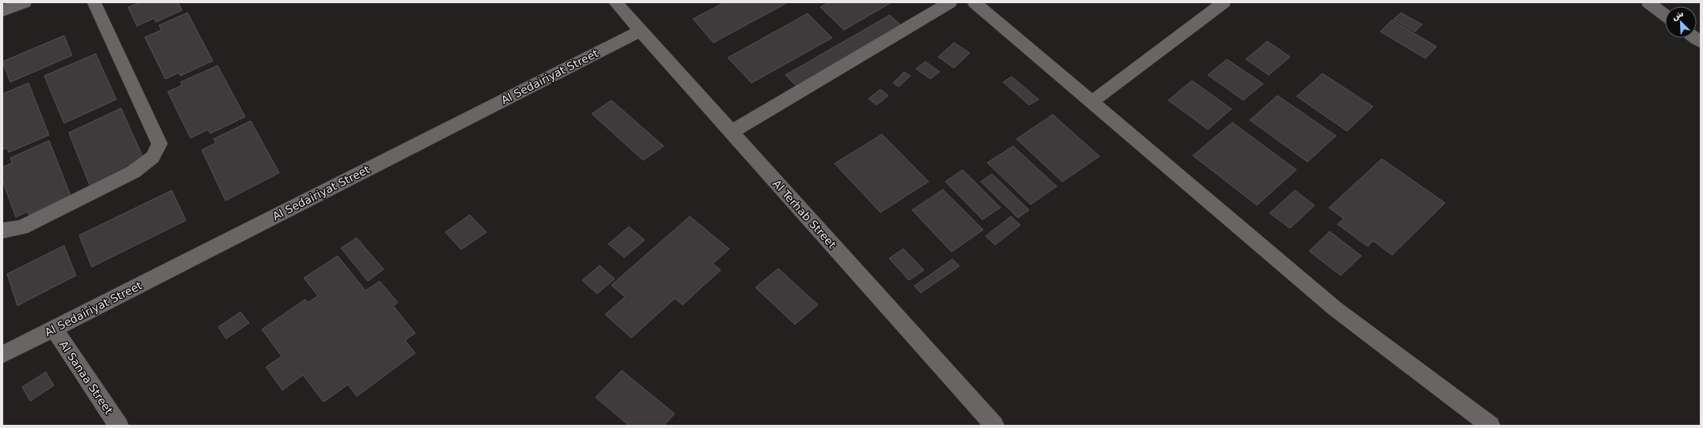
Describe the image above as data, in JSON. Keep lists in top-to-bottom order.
{
  "streets": {
    "street": ["Al Sedairiyat Street", "Al Terhab Street", "Al Sanaa Street"]
  },
  "crossings": [
    ["Al Sedairiyat Street", "Al Terhab Street"],
    ["Al Sedairiyat Street", "Al Sanaa Street"]
  ],
  "north": "top left"
}
